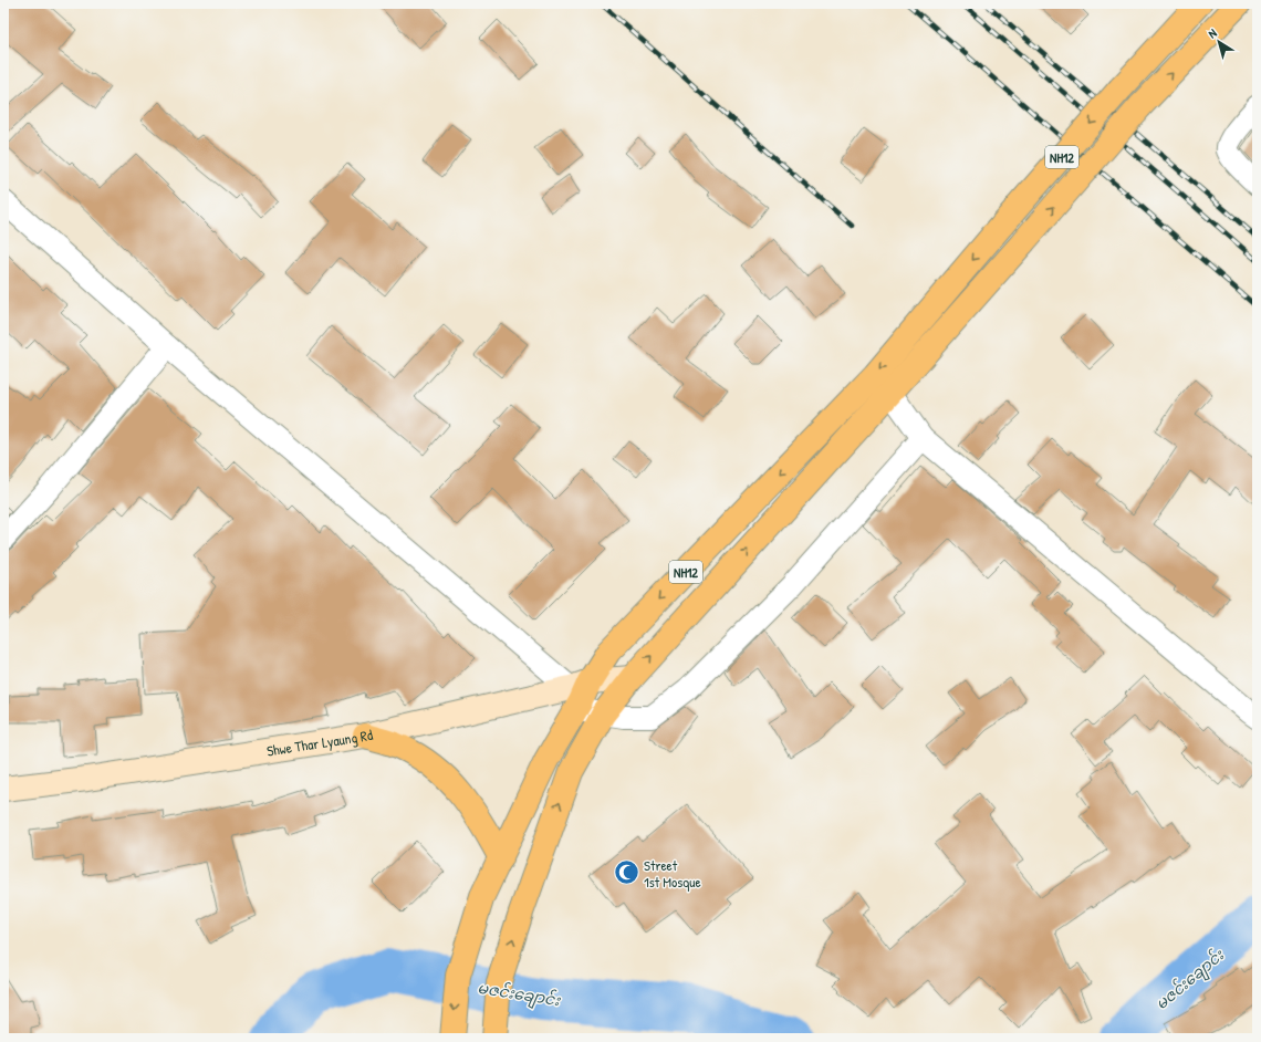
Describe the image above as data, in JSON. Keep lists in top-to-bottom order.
{
  "streets": {
    "highway": ["NH12"],
    "street": ["Shwe Thar Lyaung Rd"]
  },
  "crossings": [
    ["NH12", "Shwe Thar Lyaung Rd"]
  ],
  "water": ["မဇင်းချောင်း"],
  "places": {
    "mosque": ["Street 1st Mosque"]
  },
  "north": "top left"
}
